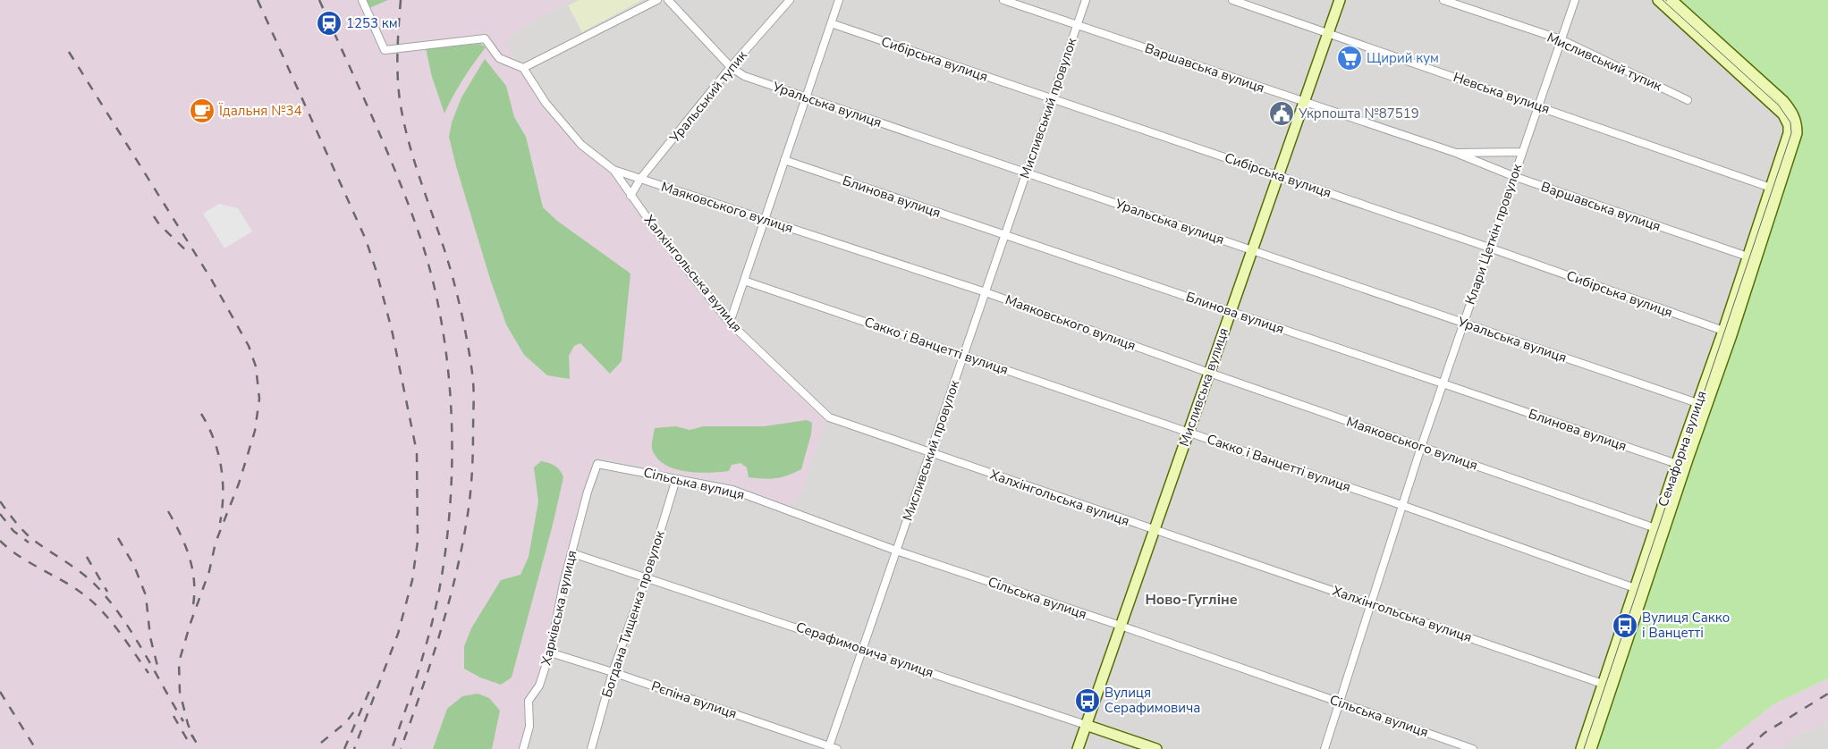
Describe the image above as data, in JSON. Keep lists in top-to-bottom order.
{
  "streets": {
    "main road": ["Мисливська вулиця", "Семафорна вулиця", "Серафимовича вулиця"],
    "street": [
      "Сибірська вулиця",
      "Мисливський тупик",
      "Варшавська вулиця",
      "Невська вулиця",
      "Уральський тупик",
      "Уральська вулиця",
      "Мисливський провулок",
      "Блинова вулиця",
      "Маяковського вулиця",
      "Клари Цеткін провулок",
      "Халхінгольська вулиця",
      "Сакко і Ванцетті вулиця",
      "Сільська вулиця",
      "Харківська вулиця",
      "Богдана Тищенка провулок",
      "Рєпіна вулиця"
    ]
  },
  "crossings": [
    ["Сибірська вулиця", "Мисливський провулок"],
    ["Сибірська вулиця", "Клари Цеткін провулок"],
    ["Сибірська вулиця", "Мисливська вулиця"],
    ["Сибірська вулиця", "Семафорна вулиця"],
    ["Мисливський тупик", "Клари Цеткін провулок"],
    ["Варшавська вулиця", "Мисливський провулок"],
    ["Варшавська вулиця", "Клари Цеткін провулок"],
    ["Варшавська вулиця", "Мисливська вулиця"],
    ["Варшавська вулиця", "Семафорна вулиця"],
    ["Невська вулиця", "Клари Цеткін провулок"],
    ["Невська вулиця", "Мисливська вулиця"],
    ["Невська вулиця", "Семафорна вулиця"],
    ["Уральський тупик", "Уральська вулиця"],
    ["Уральський тупик", "Маяковського вулиця"],
    ["Уральський тупик", "Халхінгольська вулиця"],
    ["Уральська вулиця", "Мисливський провулок"],
    ["Уральська вулиця", "Клари Цеткін провулок"],
    ["Уральська вулиця", "Мисливська вулиця"],
    ["Уральська вулиця", "Семафорна вулиця"],
    ["Мисливський провулок", "Блинова вулиця"],
    ["Мисливський провулок", "Маяковського вулиця"],
    ["Мисливський провулок", "Халхінгольська вулиця"],
    ["Мисливський провулок", "Сакко і Ванцетті вулиця"],
    ["Мисливський провулок", "Сільська вулиця"],
    ["Мисливський провулок", "Серафимовича вулиця"],
    ["Мисливський провулок", "Рєпіна вулиця"],
    ["Блинова вулиця", "Клари Цеткін провулок"],
    ["Блинова вулиця", "Мисливська вулиця"],
    ["Блинова вулиця", "Семафорна вулиця"],
    ["Маяковського вулиця", "Клари Цеткін провулок"],
    ["Маяковського вулиця", "Халхінгольська вулиця"],
    ["Маяковського вулиця", "Мисливська вулиця"],
    ["Маяковського вулиця", "Семафорна вулиця"],
    ["Клари Цеткін провулок", "Халхінгольська вулиця"],
    ["Клари Цеткін провулок", "Сакко і Ванцетті вулиця"],
    ["Клари Цеткін провулок", "Сільська вулиця"],
    ["Халхінгольська вулиця", "Мисливська вулиця"],
    ["Халхінгольська вулиця", "Семафорна вулиця"],
    ["Сакко і Ванцетті вулиця", "Мисливська вулиця"],
    ["Сакко і Ванцетті вулиця", "Семафорна вулиця"],
    ["Мисливська вулиця", "Сільська вулиця"],
    ["Мисливська вулиця", "Серафимовича вулиця"],
    ["Сільська вулиця", "Харківська вулиця"],
    ["Сільська вулиця", "Богдана Тищенка провулок"],
    ["Харківська вулиця", "Серафимовича вулиця"],
    ["Харківська вулиця", "Рєпіна вулиця"],
    ["Богдана Тищенка провулок", "Серафимовича вулиця"],
    ["Богдана Тищенка провулок", "Рєпіна вулиця"]
  ],
  "districts": ["Ново-Гугліне"],
  "places": {
    "station": ["1253 км"],
    "supermarket": ["Щирий кум"],
    "cafe": ["Їдальня №34"],
    "public building": ["Укрпошта №87519"],
    "bus stop": ["Вулиця Сакко і Ванцетті", "Вулиця Серафимовича"]
  }
}
